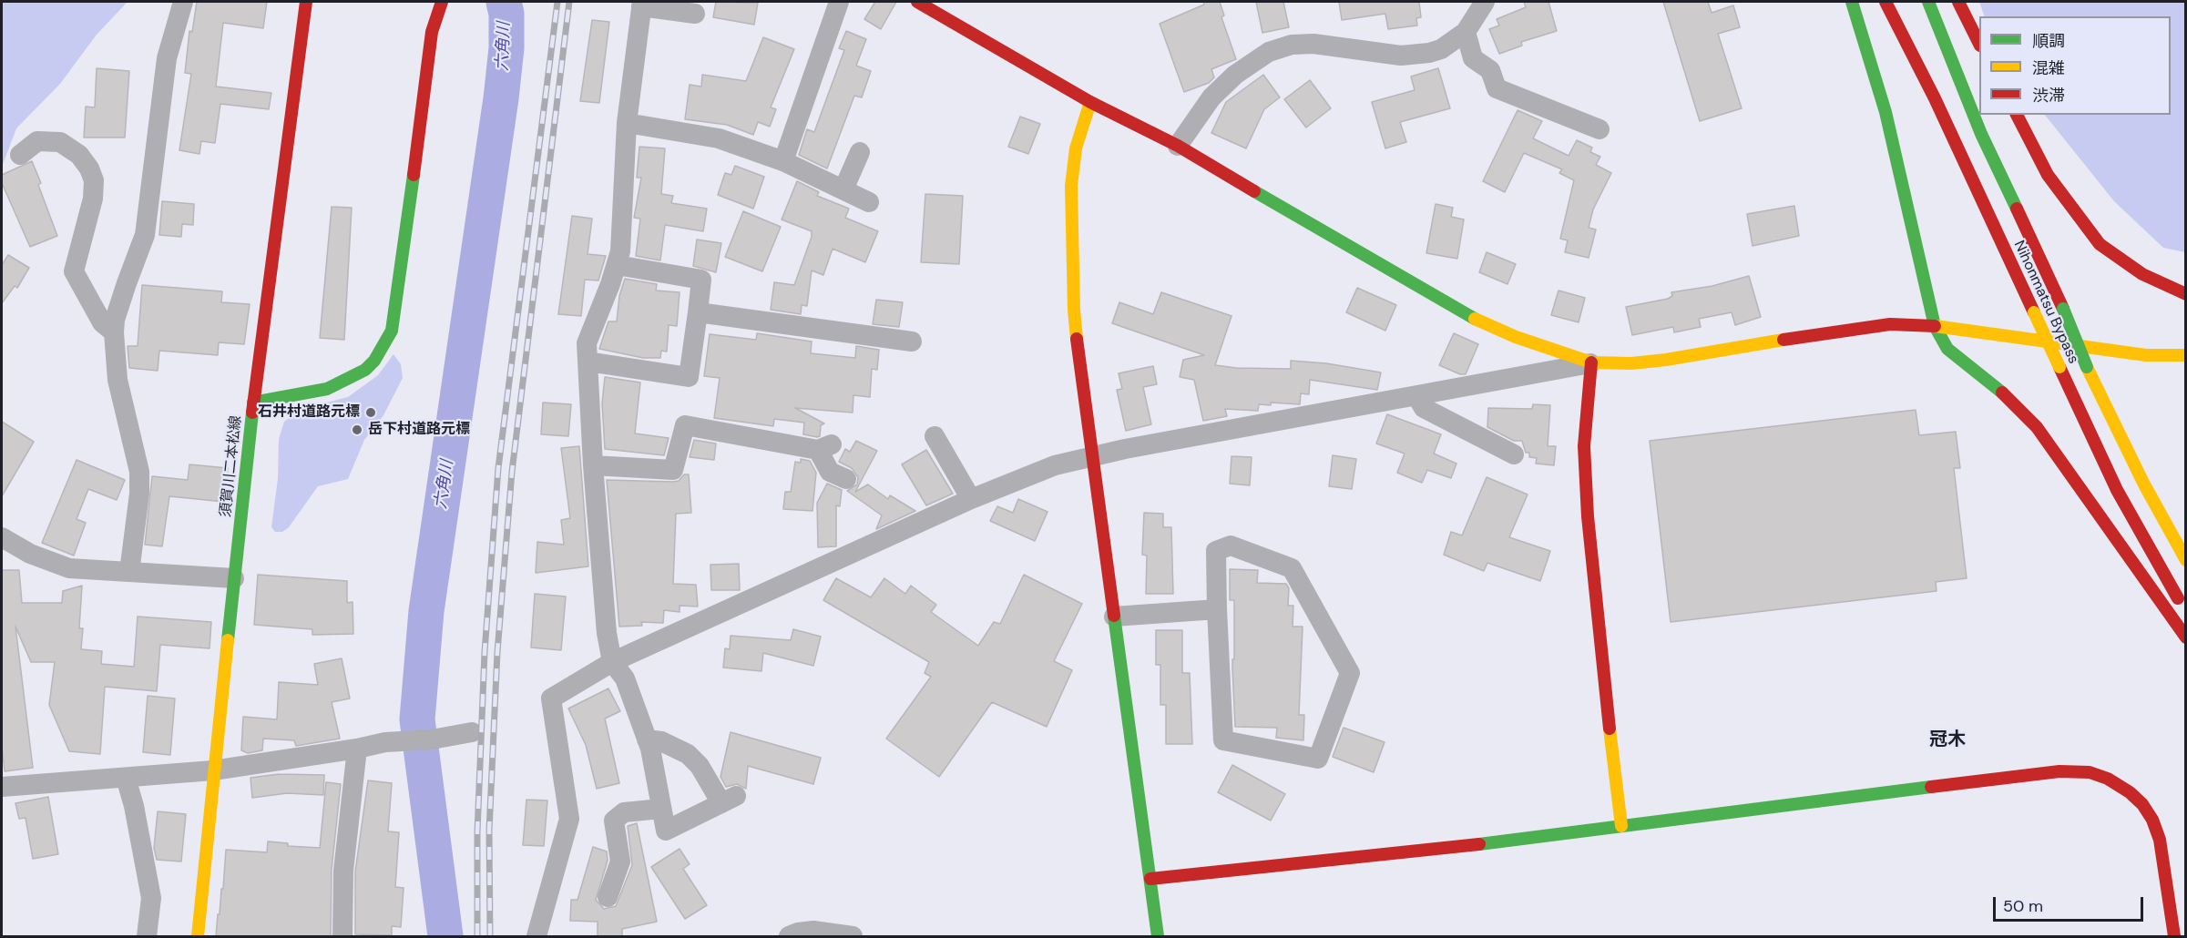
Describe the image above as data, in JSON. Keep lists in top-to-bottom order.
{
  "streets": {
    "main road": ["Nihonmatsu Bypass", "須賀川二本松線"]
  },
  "districts": ["冠木"],
  "water": ["六角川"],
  "places": ["石井村道路元標", "岳下村道路元標"],
  "legend": ["順調", "混雑", "渋滞"],
  "scale_bar": "50 m"
}
